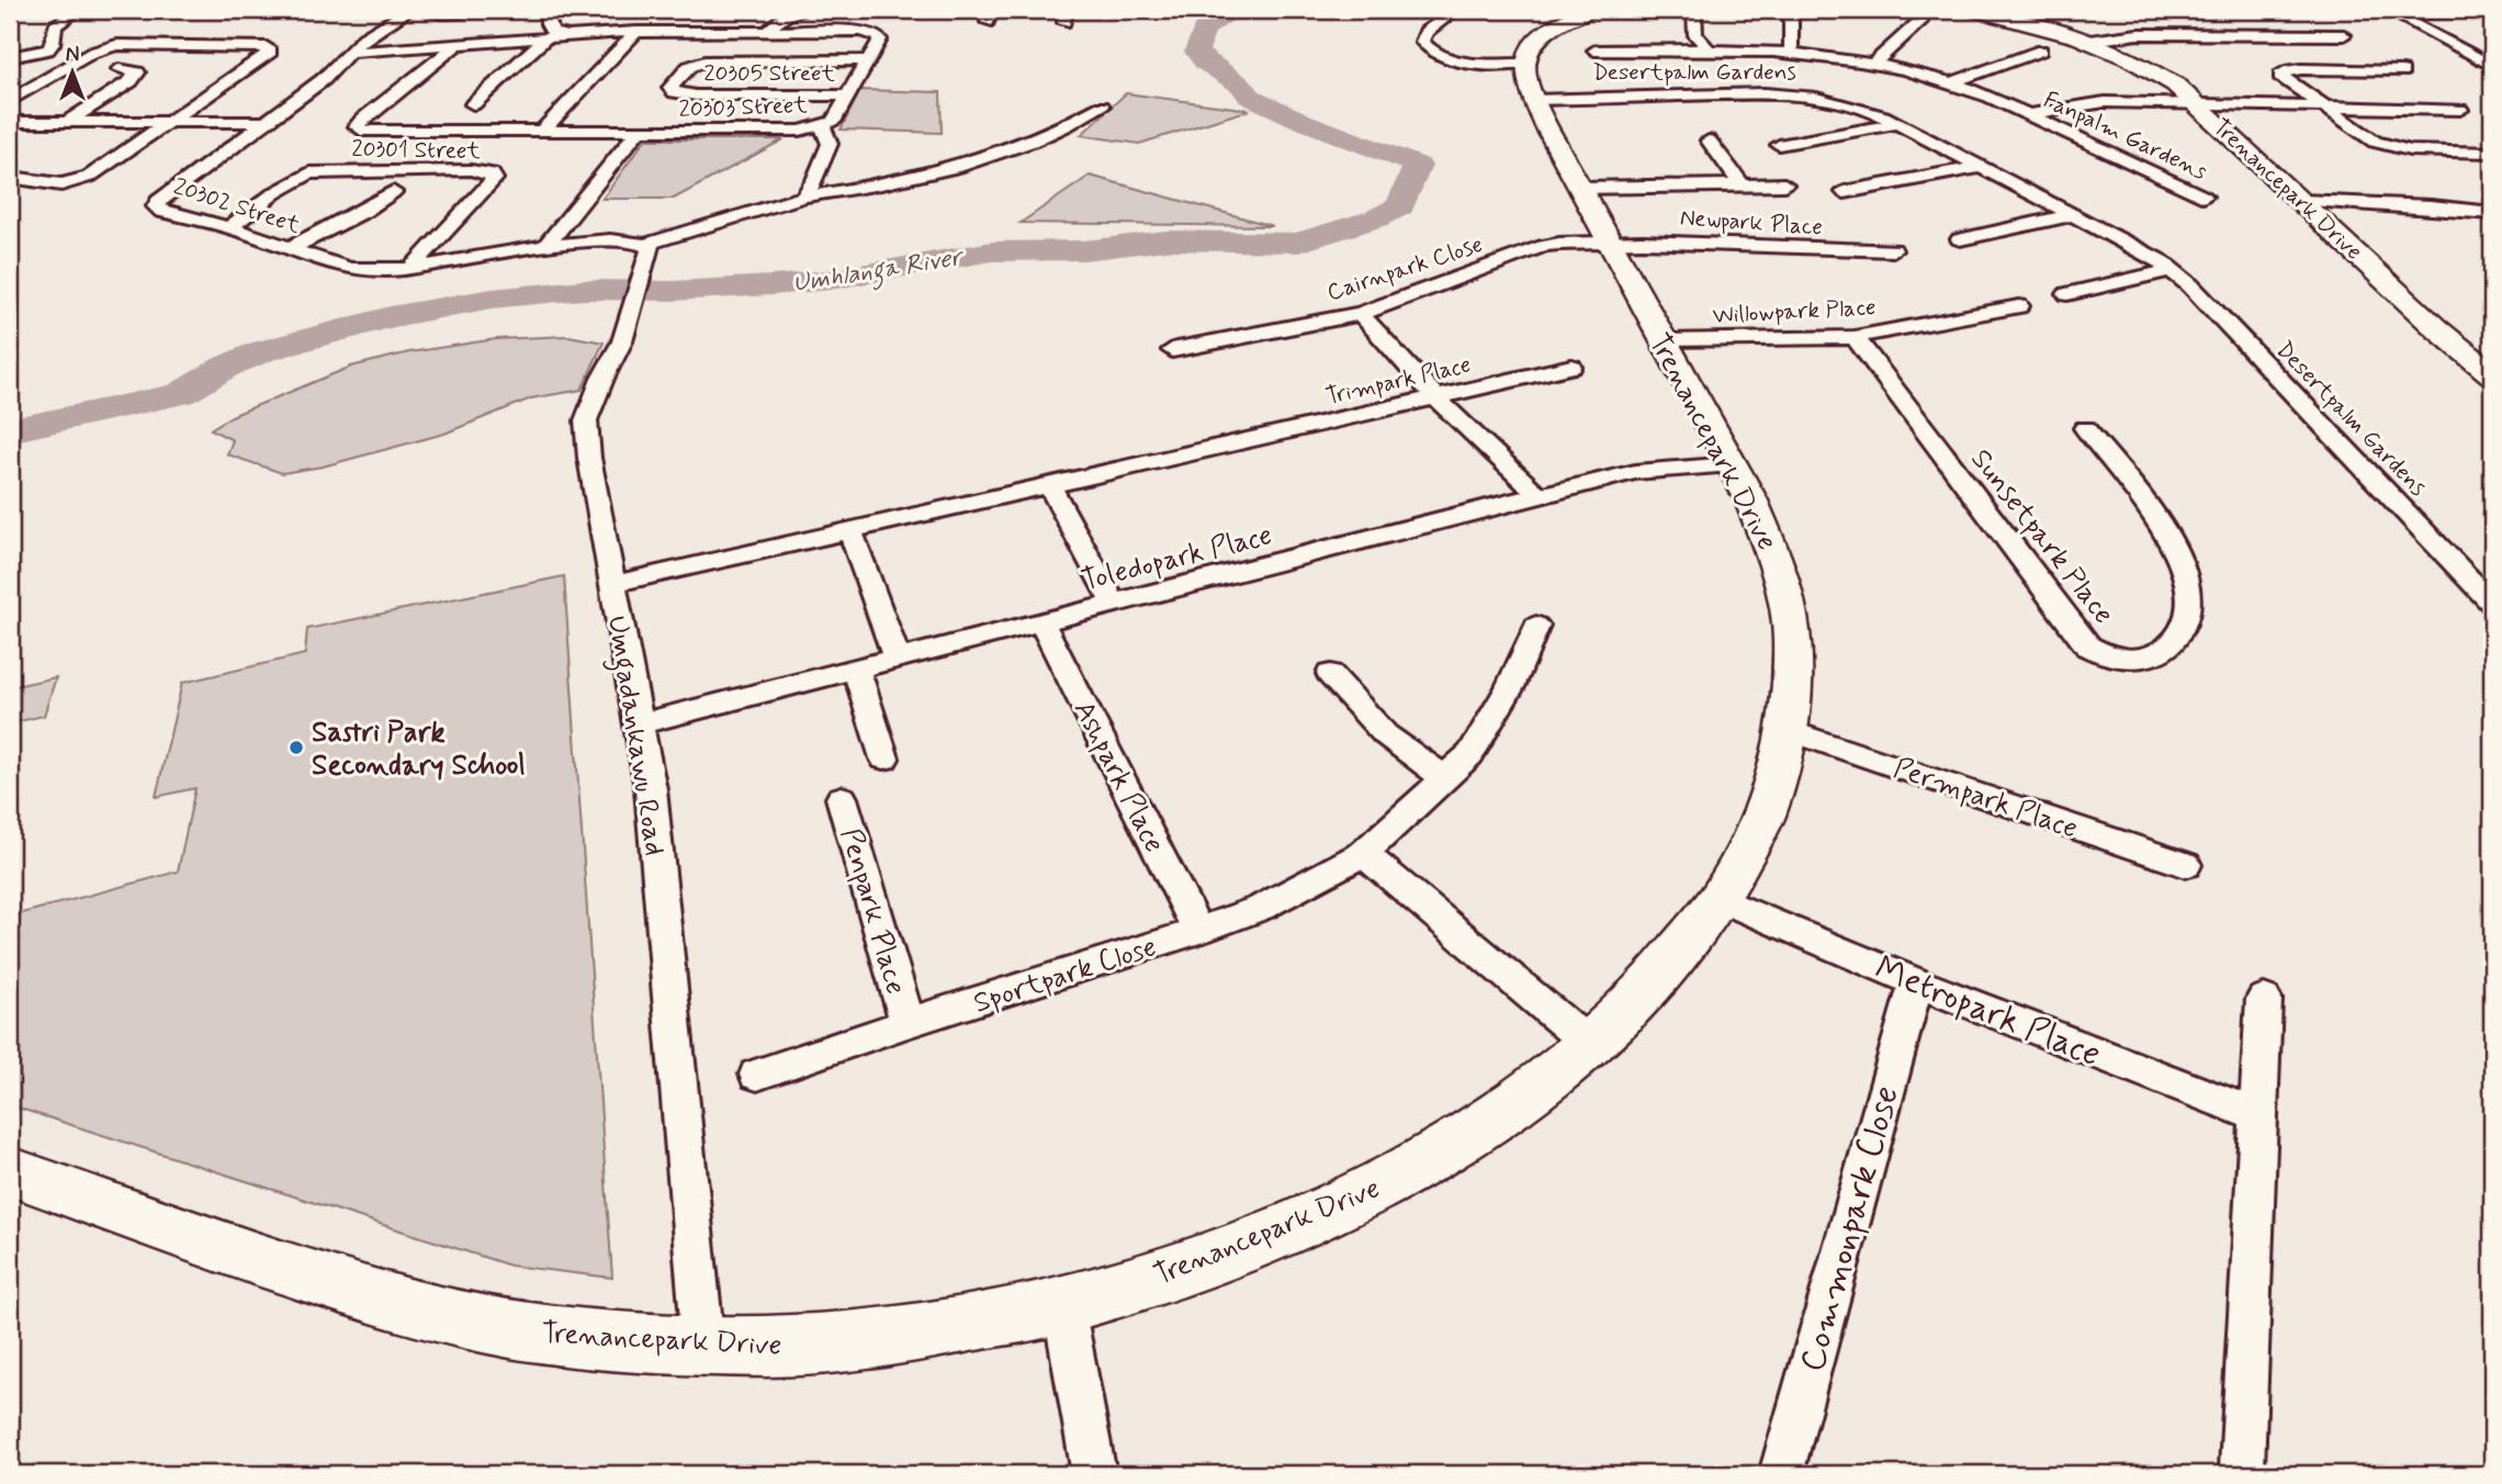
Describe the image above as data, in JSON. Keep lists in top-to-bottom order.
{
  "streets": {
    "street": [
      "Desertpalm Gardens",
      "20305 Street",
      "20303 Street",
      "Fanpalm Gardens",
      "20301 Street",
      "Trenancepark Drive",
      "20302 Street",
      "Newpark Place",
      "Cairnpark Close",
      "Willowpark Place",
      "Trimpark Place",
      "Sunsetpark Place",
      "Toledopark Place",
      "Umgadankawu Road",
      "Ashpark Place",
      "Permpark Place",
      "Penpark Place",
      "Sportpark Close",
      "Metropark Place",
      "Commonpark Close"
    ]
  },
  "crossings": [
    ["Desertpalm Gardens", "Trenancepark Drive"],
    ["20305 Street", "20303 Street"],
    ["Fanpalm Gardens", "Trenancepark Drive"],
    ["20301 Street", "20302 Street"],
    ["Trenancepark Drive", "Newpark Place"],
    ["Trenancepark Drive", "Cairnpark Close"],
    ["Trenancepark Drive", "Willowpark Place"],
    ["Trenancepark Drive", "Toledopark Place"],
    ["Trenancepark Drive", "Umgadankawu Road"],
    ["Trenancepark Drive", "Permpark Place"],
    ["Trenancepark Drive", "Metropark Place"],
    ["Newpark Place", "Cairnpark Close"],
    ["Willowpark Place", "Sunsetpark Place"],
    ["Trimpark Place", "Umgadankawu Road"],
    ["Toledopark Place", "Umgadankawu Road"],
    ["Toledopark Place", "Ashpark Place"],
    ["Ashpark Place", "Sportpark Close"],
    ["Penpark Place", "Sportpark Close"],
    ["Metropark Place", "Commonpark Close"]
  ],
  "water": ["Umhlanga River"],
  "places": ["Sastri Park Secondary School"],
  "north": "top"
}
